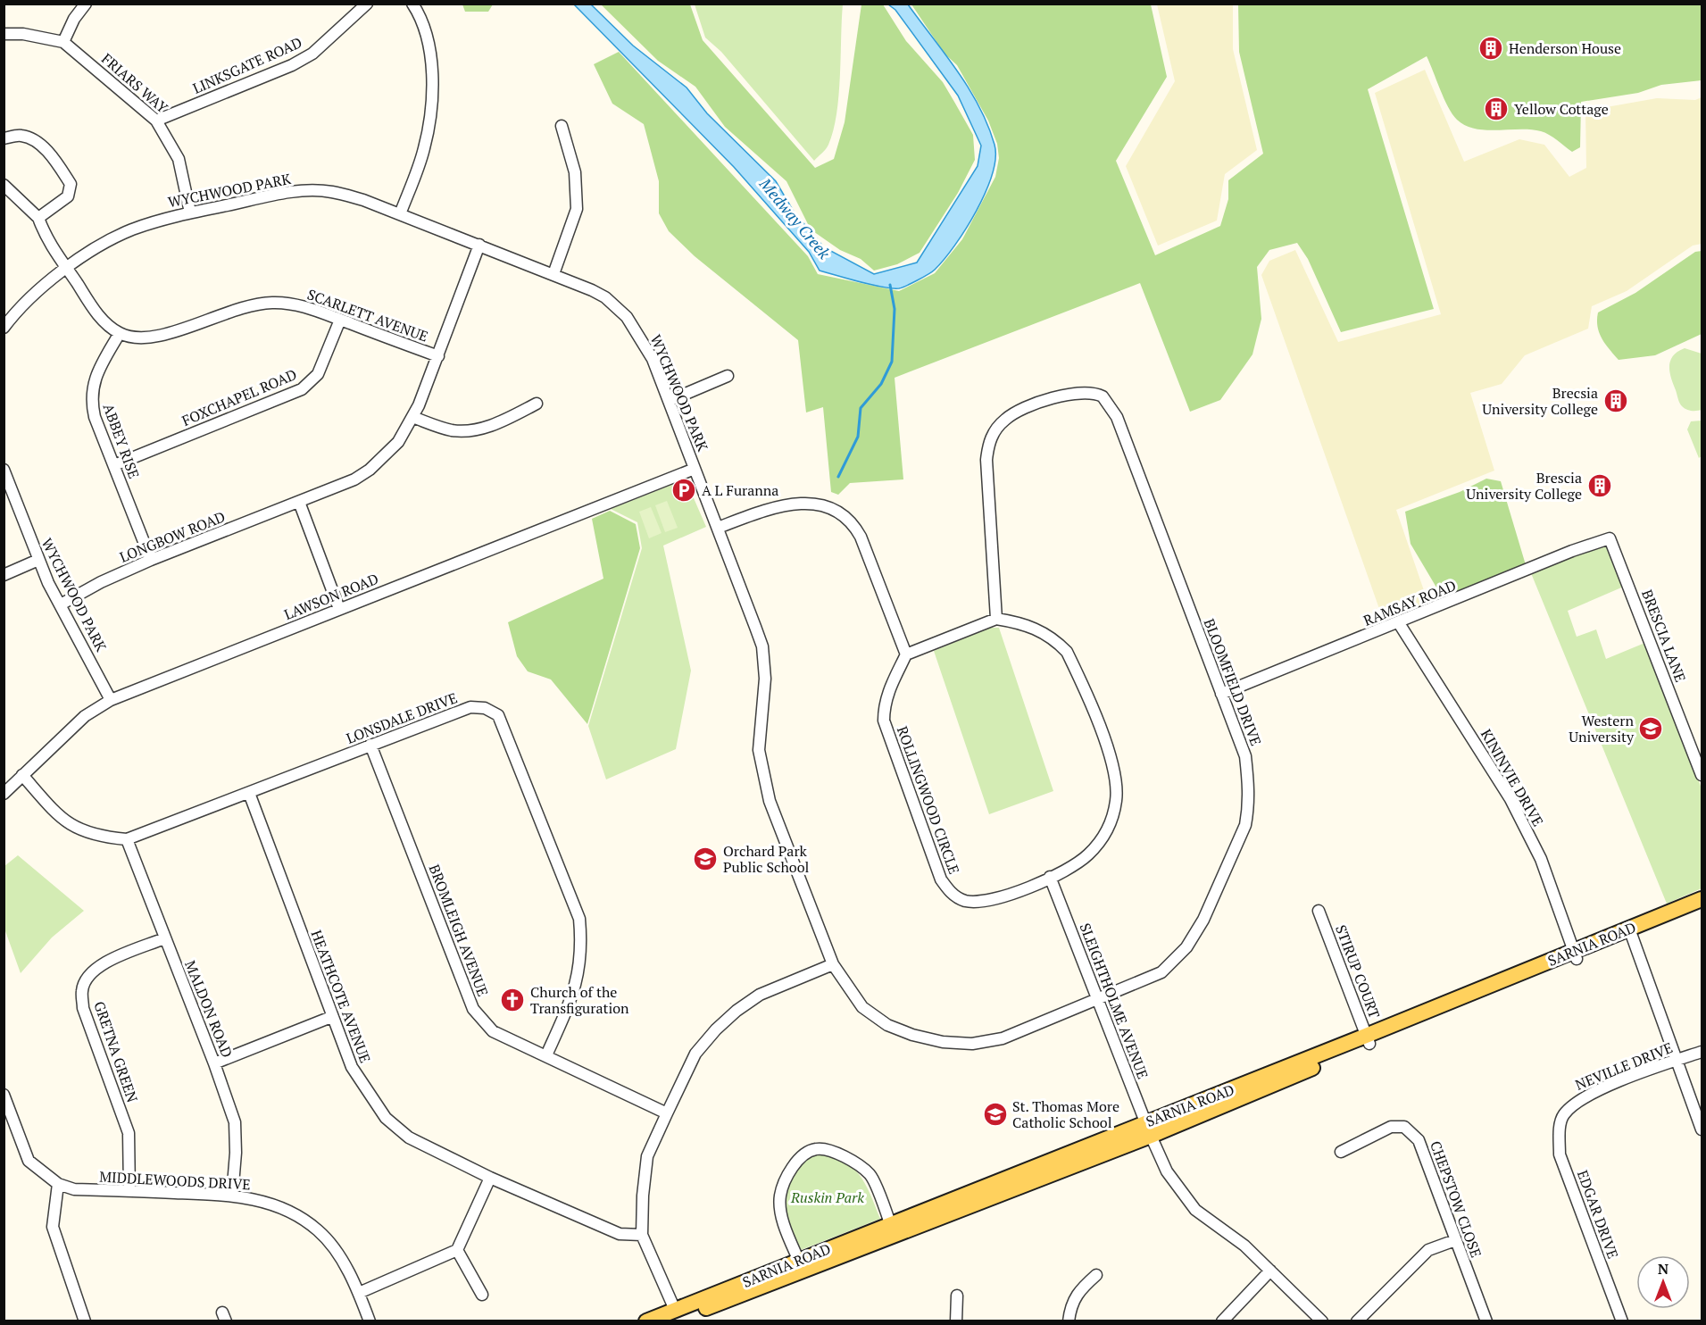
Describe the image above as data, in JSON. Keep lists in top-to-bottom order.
{
  "streets": {
    "main road": ["SARNIA ROAD"],
    "street": [
      "LINKSGATE ROAD",
      "FRIARS WAY",
      "WYCHWOOD PARK",
      "SCARLETT AVENUE",
      "FOXCHAPEL ROAD",
      "ABBEY RISE",
      "LONGBOW ROAD",
      "LAWSON ROAD",
      "RAMSAY ROAD",
      "BRESCIA LANE",
      "BLOOMFIELD DRIVE",
      "LONSDALE DRIVE",
      "KININVIE DRIVE",
      "ROLLINGWOOD CIRCLE",
      "BROMLEIGH AVENUE",
      "STIRUP COURT",
      "HEATHCOTE AVENUE",
      "SLEIGHTHOLME AVENUE",
      "MALDON ROAD",
      "GRETNA GREEN",
      "NEVILLE DRIVE",
      "MIDDLEWOODS DRIVE",
      "CHEPSTOW CLOSE",
      "EDGAR DRIVE"
    ]
  },
  "crossings": [
    ["LINKSGATE ROAD", "FRIARS WAY"],
    ["FRIARS WAY", "WYCHWOOD PARK"],
    ["WYCHWOOD PARK", "LONGBOW ROAD"],
    ["WYCHWOOD PARK", "LAWSON ROAD"],
    ["WYCHWOOD PARK", "BLOOMFIELD DRIVE"],
    ["SCARLETT AVENUE", "FOXCHAPEL ROAD"],
    ["SCARLETT AVENUE", "ABBEY RISE"],
    ["SCARLETT AVENUE", "LONGBOW ROAD"],
    ["FOXCHAPEL ROAD", "ABBEY RISE"],
    ["ABBEY RISE", "LONGBOW ROAD"],
    ["LAWSON ROAD", "LONSDALE DRIVE"],
    ["RAMSAY ROAD", "BRESCIA LANE"],
    ["RAMSAY ROAD", "BLOOMFIELD DRIVE"],
    ["RAMSAY ROAD", "KININVIE DRIVE"],
    ["BLOOMFIELD DRIVE", "ROLLINGWOOD CIRCLE"],
    ["BLOOMFIELD DRIVE", "SLEIGHTHOLME AVENUE"],
    ["LONSDALE DRIVE", "BROMLEIGH AVENUE"],
    ["LONSDALE DRIVE", "HEATHCOTE AVENUE"],
    ["LONSDALE DRIVE", "MALDON ROAD"],
    ["KININVIE DRIVE", "SARNIA ROAD"],
    ["ROLLINGWOOD CIRCLE", "SLEIGHTHOLME AVENUE"],
    ["SARNIA ROAD", "STIRUP COURT"],
    ["SARNIA ROAD", "SLEIGHTHOLME AVENUE"],
    ["MALDON ROAD", "GRETNA GREEN"],
    ["MALDON ROAD", "MIDDLEWOODS DRIVE"],
    ["GRETNA GREEN", "MIDDLEWOODS DRIVE"],
    ["NEVILLE DRIVE", "EDGAR DRIVE"]
  ],
  "water": ["Medway Creek"],
  "parks": ["Ruskin Park"],
  "places": {
    "building": [
      "Henderson House",
      "Yellow Cottage",
      "Brecsia University College",
      "Brescia University College"
    ],
    "parking": ["A L Furanna"],
    "school or university": ["Western University", "Orchard Park Public School", "St. Thomas More Catholic School"],
    "church": ["Church of the Transfiguration"]
  },
  "north": "top"
}
